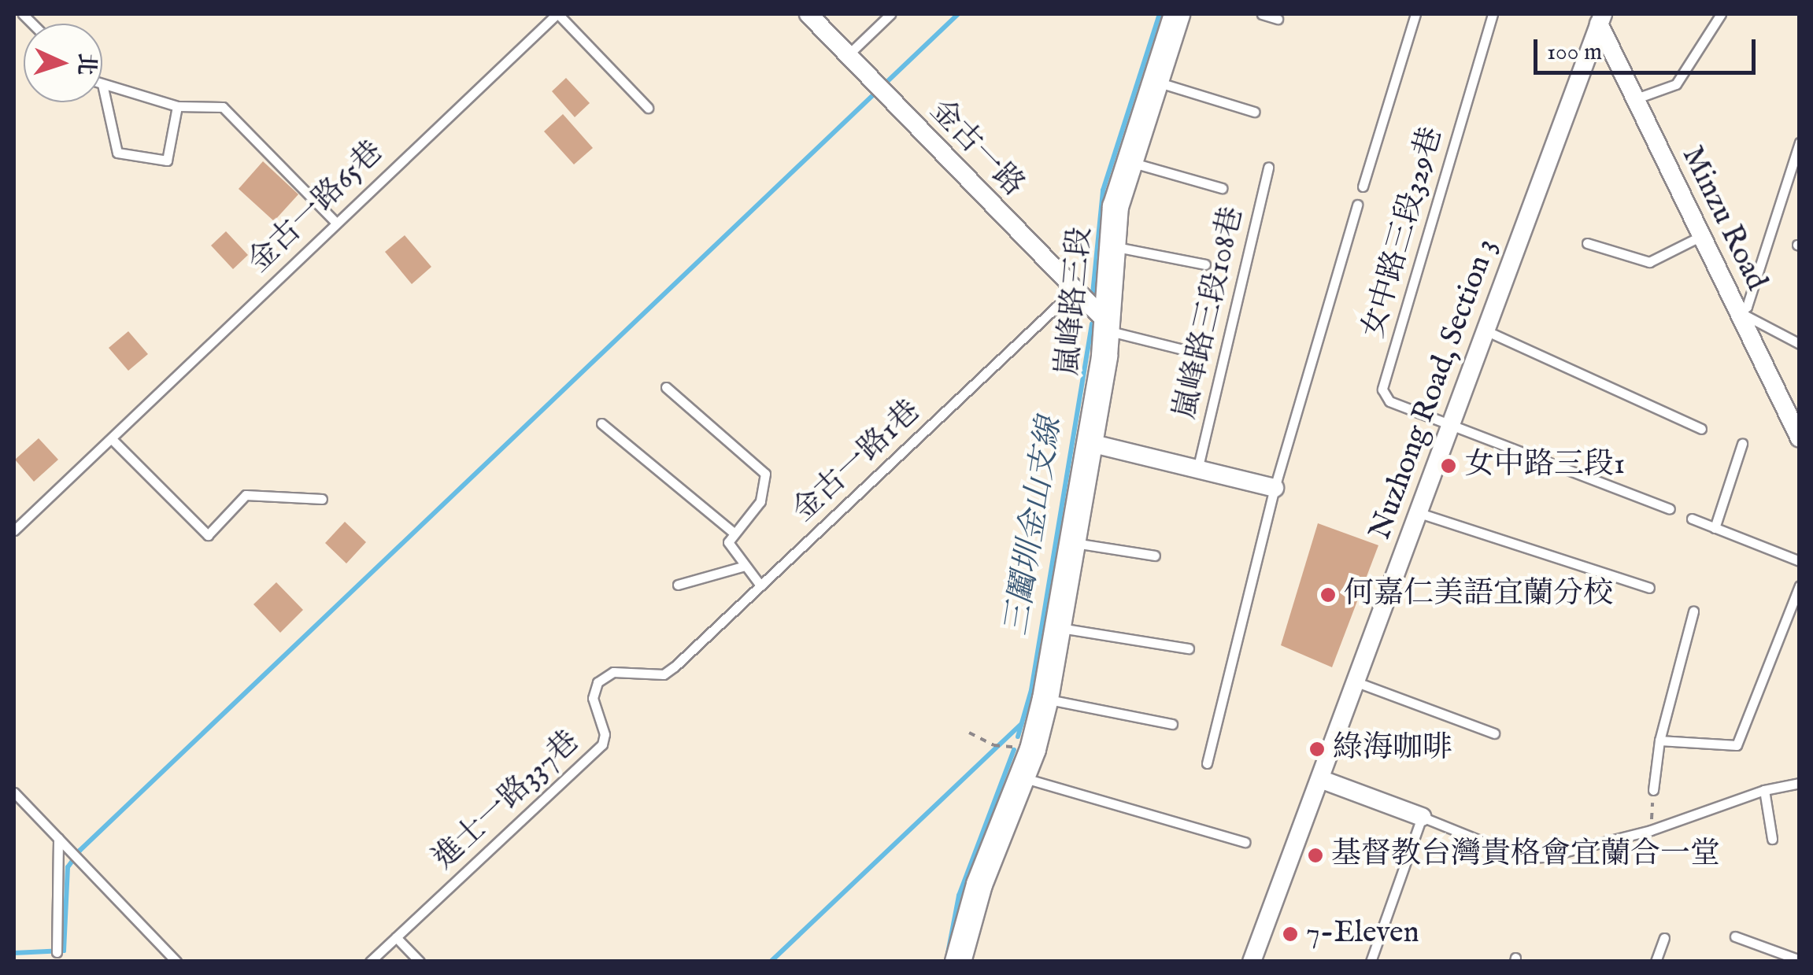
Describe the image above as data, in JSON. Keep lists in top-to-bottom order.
{
  "streets": {
    "street": [
      "金古一路",
      "Minzu Road",
      "嵐峰路三段",
      "Nuzhong Road, Section 3"
    ],
    "lane": [
      "金古一路65巷",
      "女中路三段329巷",
      "嵐峰路三段108巷",
      "金古一路1巷",
      "進士一路337巷"
    ]
  },
  "crossings": [
    ["金古一路", "嵐峰路三段"],
    ["金古一路", "金古一路1巷"],
    ["Minzu Road", "Nuzhong Road, Section 3"],
    ["女中路三段329巷", "Nuzhong Road, Section 3"],
    ["金古一路1巷", "進士一路337巷"]
  ],
  "water": ["三鬮圳金山支線"],
  "places": [
    "女中路三段1",
    "何嘉仁美語宜蘭分校",
    "綠海咖啡",
    "基督教台灣貴格會宜蘭合一堂",
    "7-Eleven"
  ],
  "scale_bar": "100 m",
  "north": "right"
}
